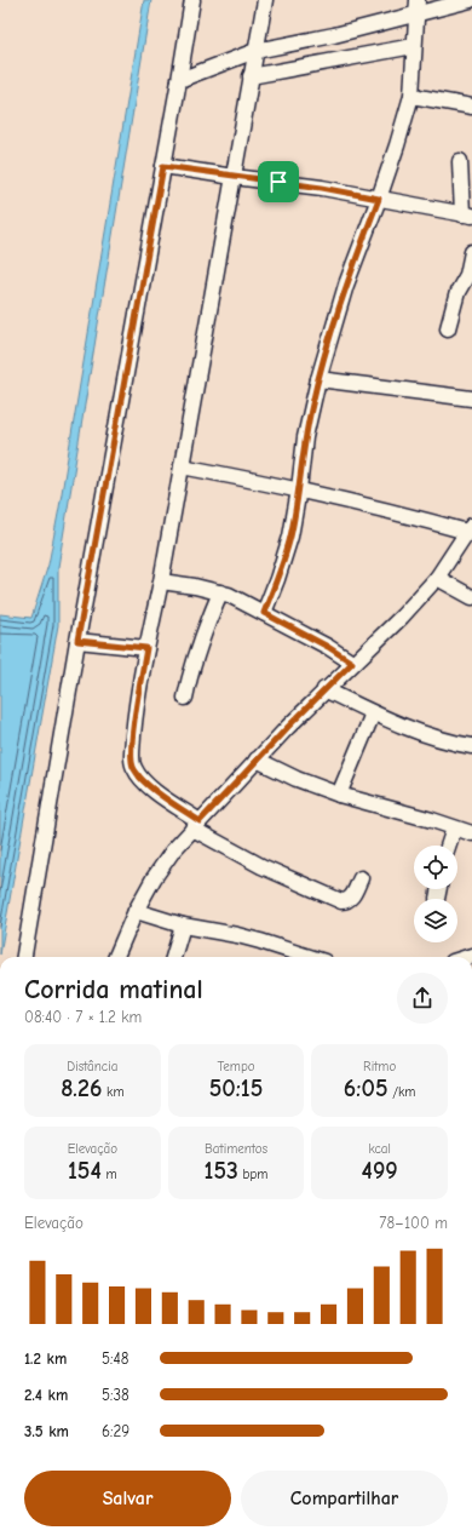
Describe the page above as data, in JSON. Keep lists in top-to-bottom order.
{
  "page": {
    "heading": ["Corrida matinal", "08:40 · 7 × 1.2 km"],
    "stats": [
      ["Distância", "8.26 km"],
      ["Tempo", "50:15"],
      ["Ritmo", "6:05 /km"],
      ["Elevação", "154 m"],
      ["Batimentos", "153 bpm"],
      ["kcal", "499"]
    ],
    "chart": ["Elevação", "78–100 m"],
    "list": [
      {
        "name": "1.2 km",
        "note": "5:48"
      },
      {
        "name": "2.4 km",
        "note": "5:38"
      },
      {
        "name": "3.5 km",
        "note": "6:29"
      }
    ],
    "buttons": ["Salvar", "Compartilhar"]
  }
}
